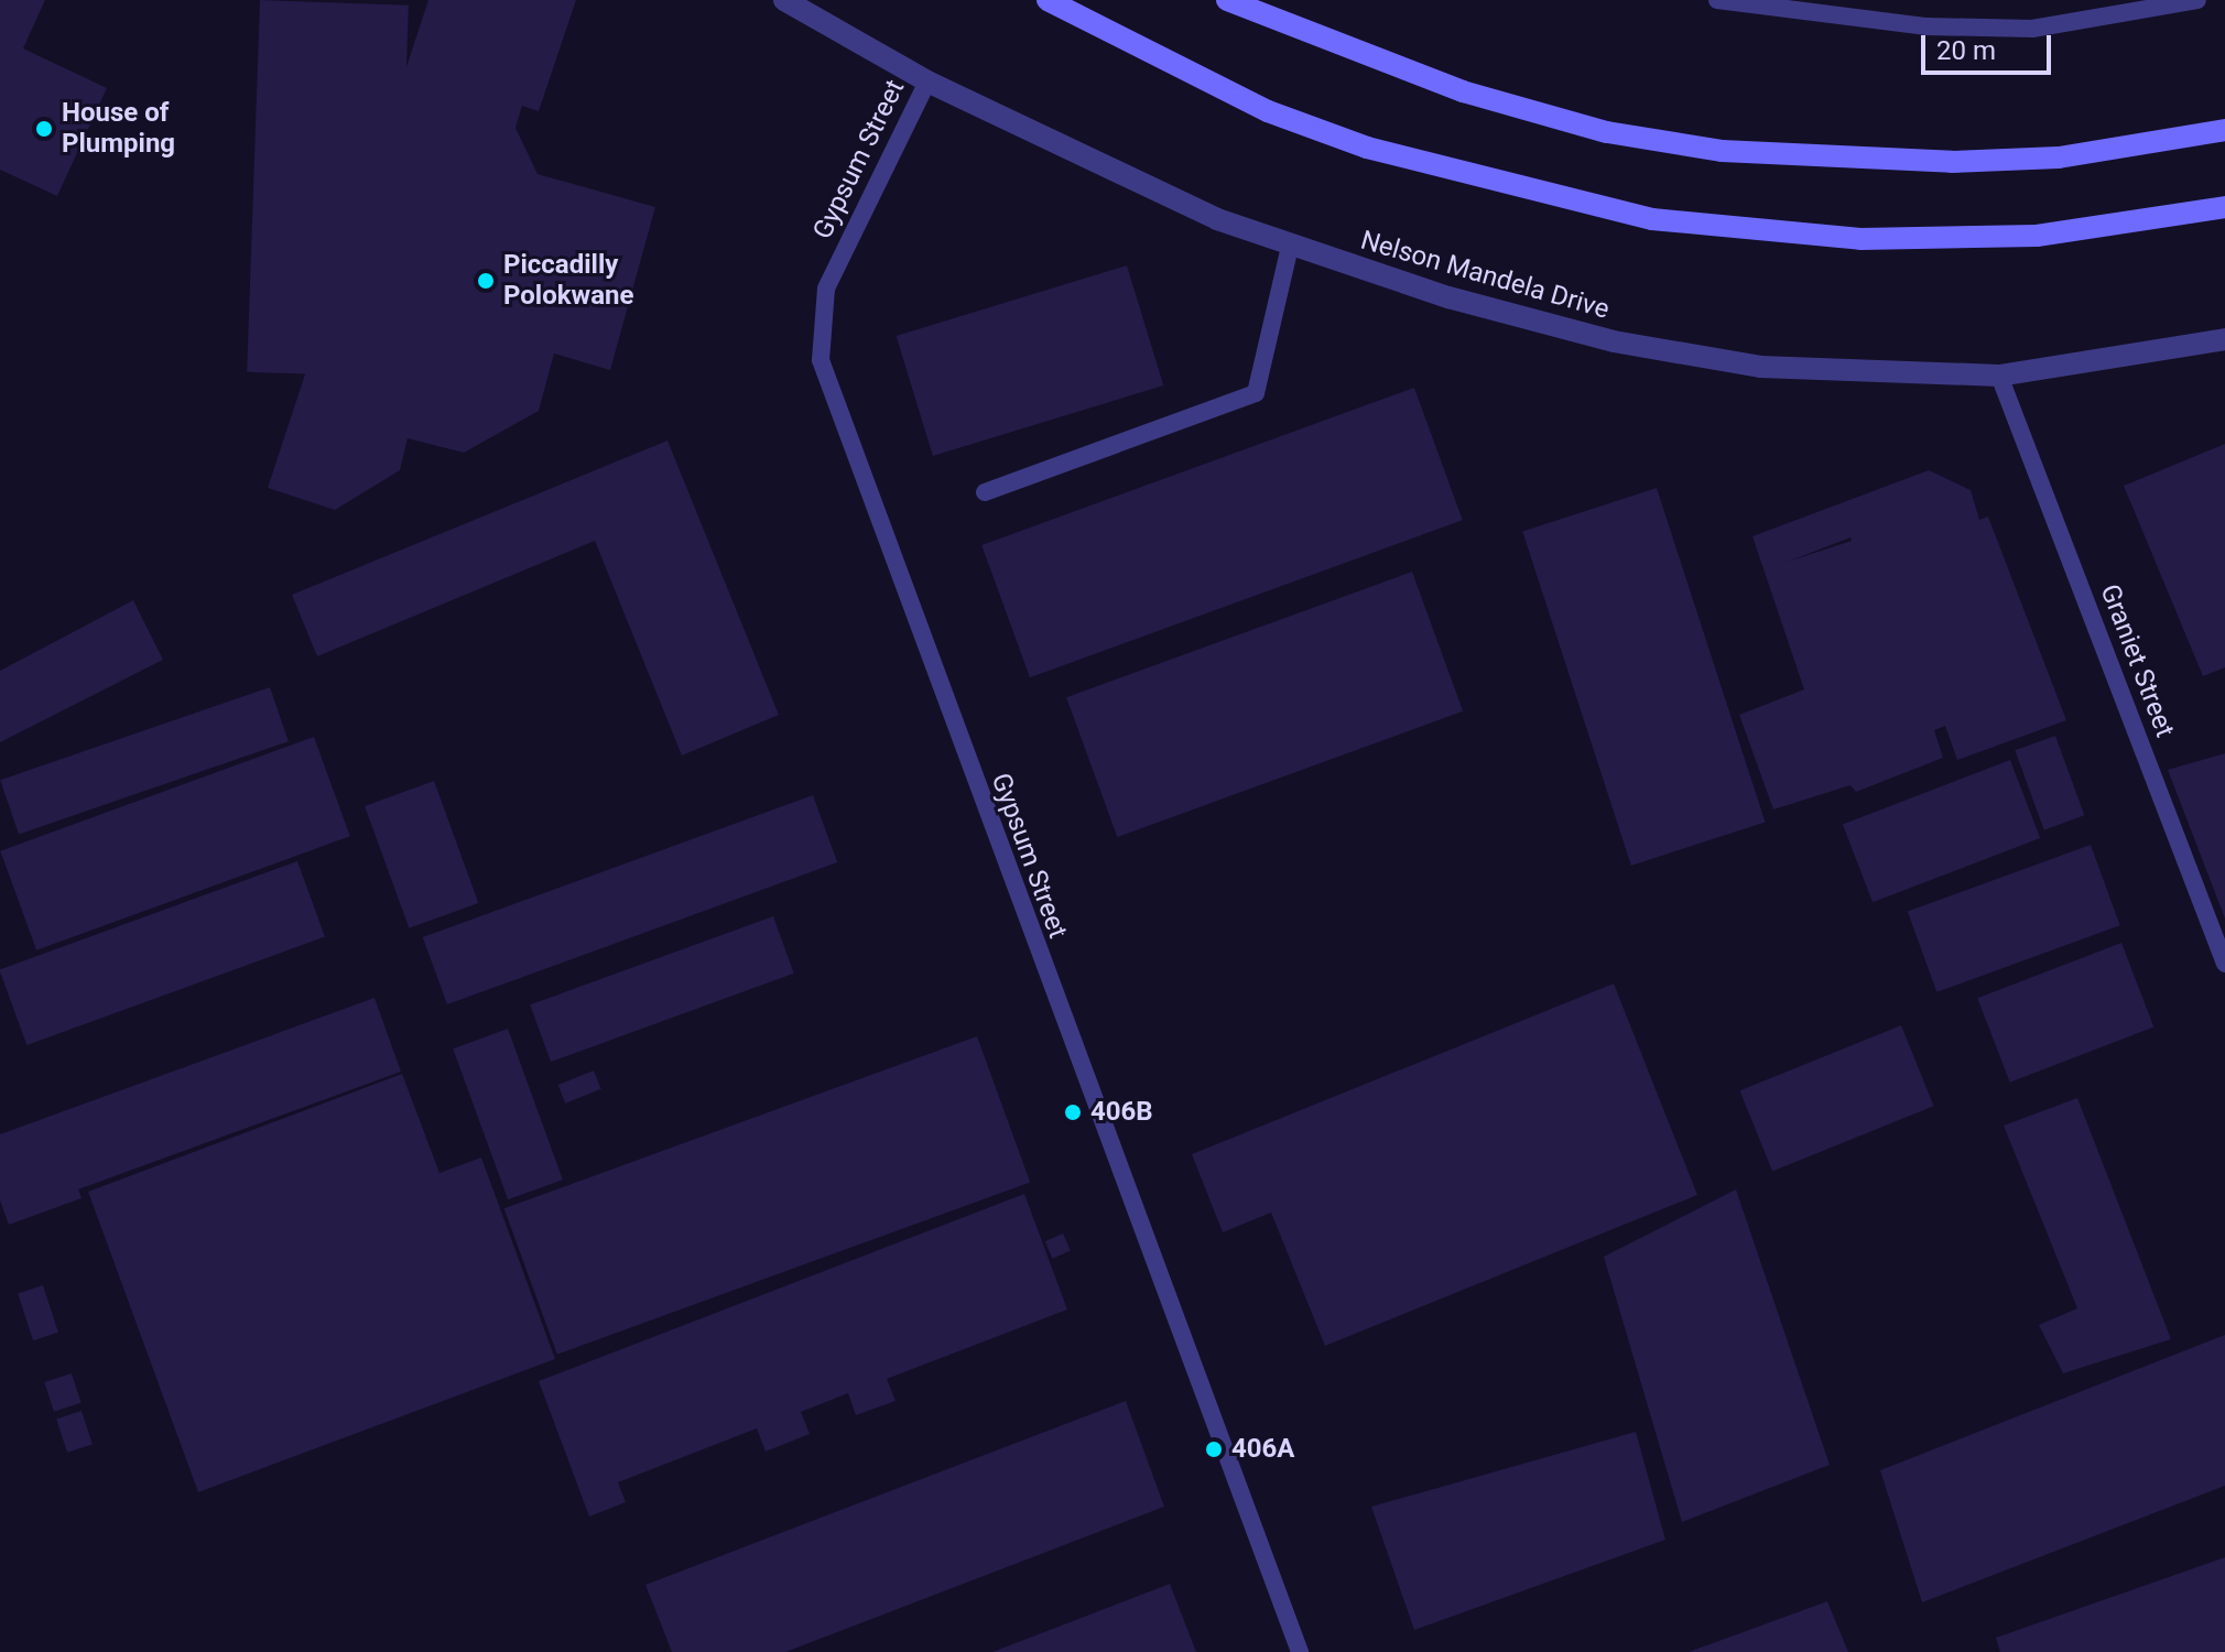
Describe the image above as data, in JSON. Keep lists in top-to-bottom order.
{
  "streets": {
    "street": ["Nelson Mandela Drive"],
    "lane": ["Gypsum Street", "Graniet Street"]
  },
  "crossings": [
    ["Gypsum Street", "Nelson Mandela Drive"],
    ["Nelson Mandela Drive", "Graniet Street"]
  ],
  "places": [
    "House of Plumping",
    "Piccadilly Polokwane",
    "406B",
    "406A"
  ],
  "scale_bar": "20 m"
}
